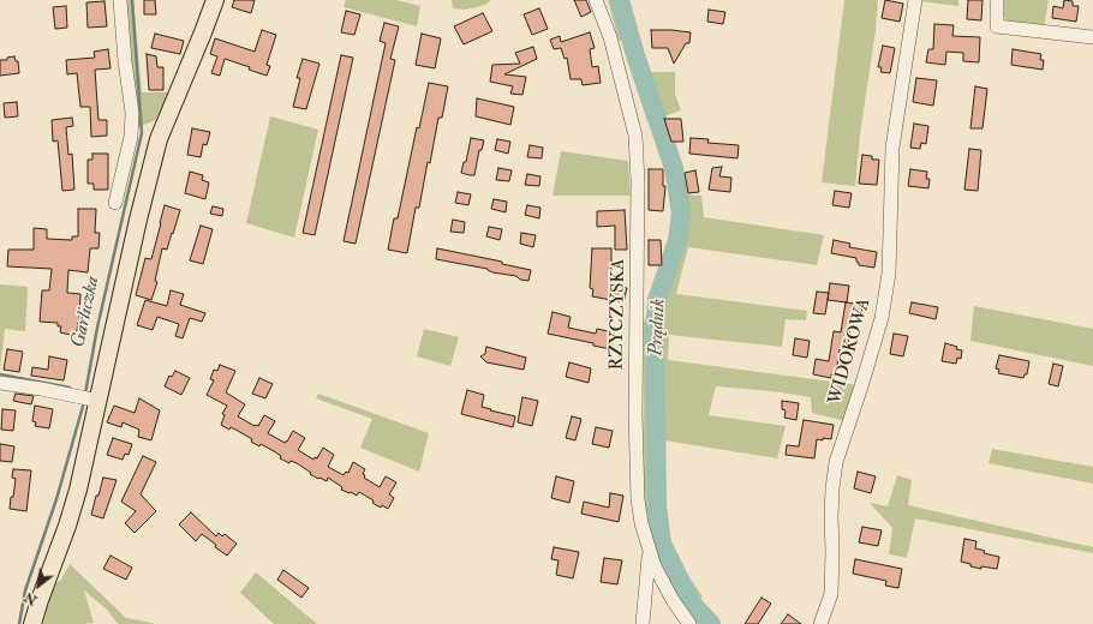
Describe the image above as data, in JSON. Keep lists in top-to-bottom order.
{
  "streets": {
    "street": ["RZYCZYSKA", "WIDOKOWA"]
  },
  "water": ["Garliczka", "Prądnik"],
  "north": "bottom left"
}
